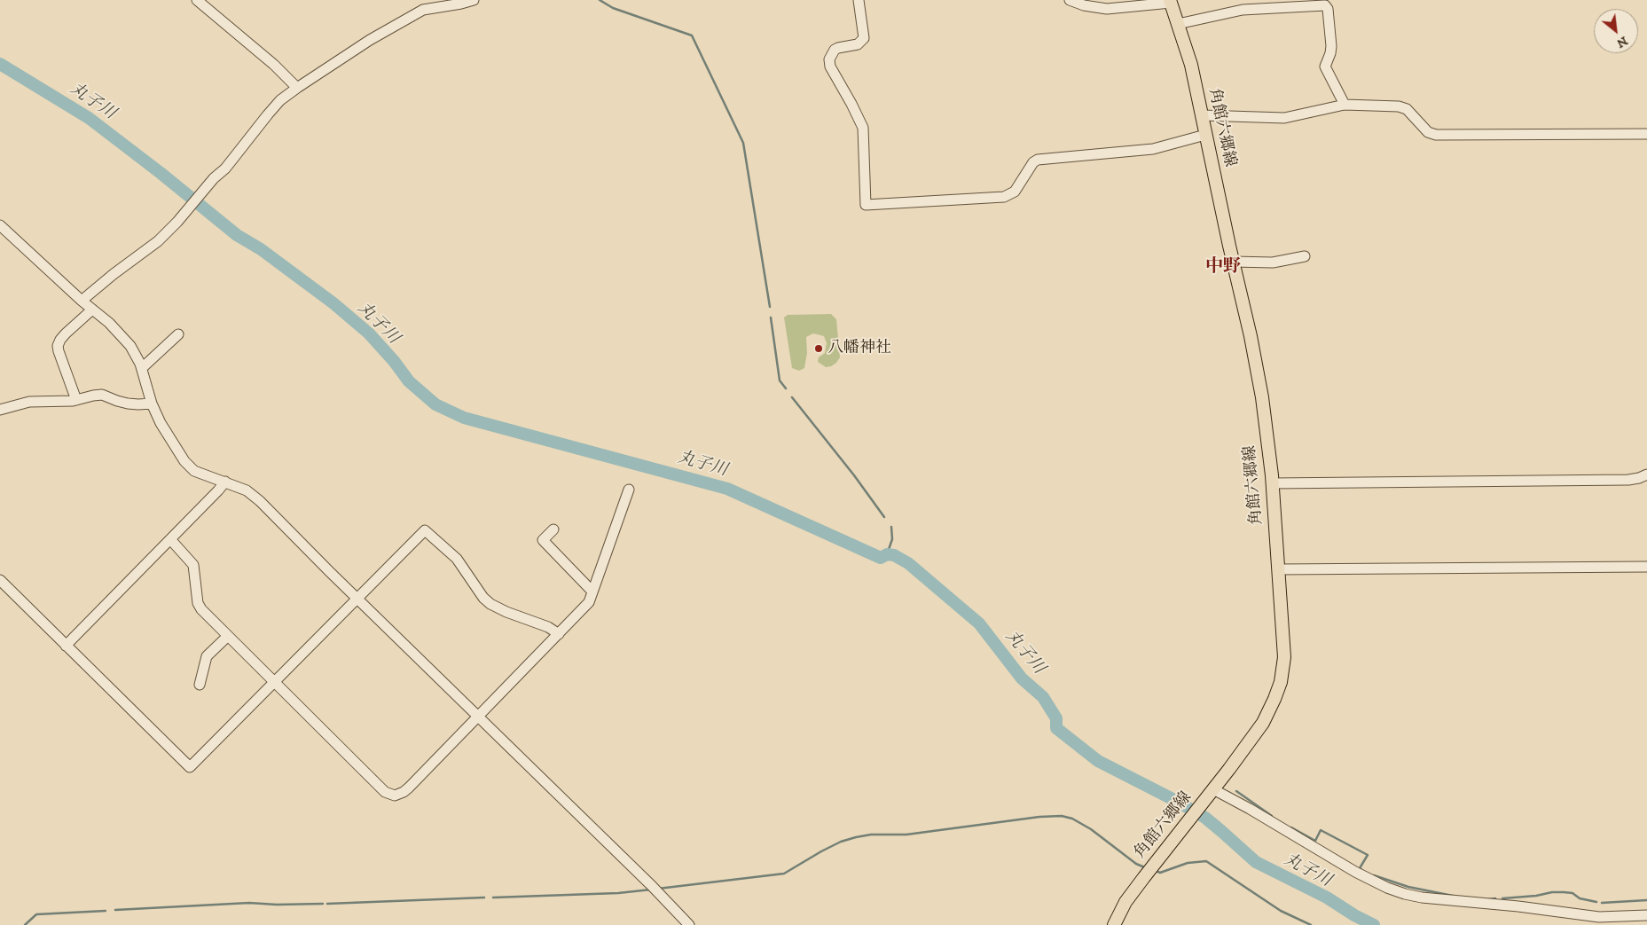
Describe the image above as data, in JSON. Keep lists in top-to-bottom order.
{
  "streets": {
    "main road": ["角館六郷線"]
  },
  "districts": ["中野"],
  "water": ["丸子川"],
  "places": ["八幡神社"],
  "north": "bottom right"
}
